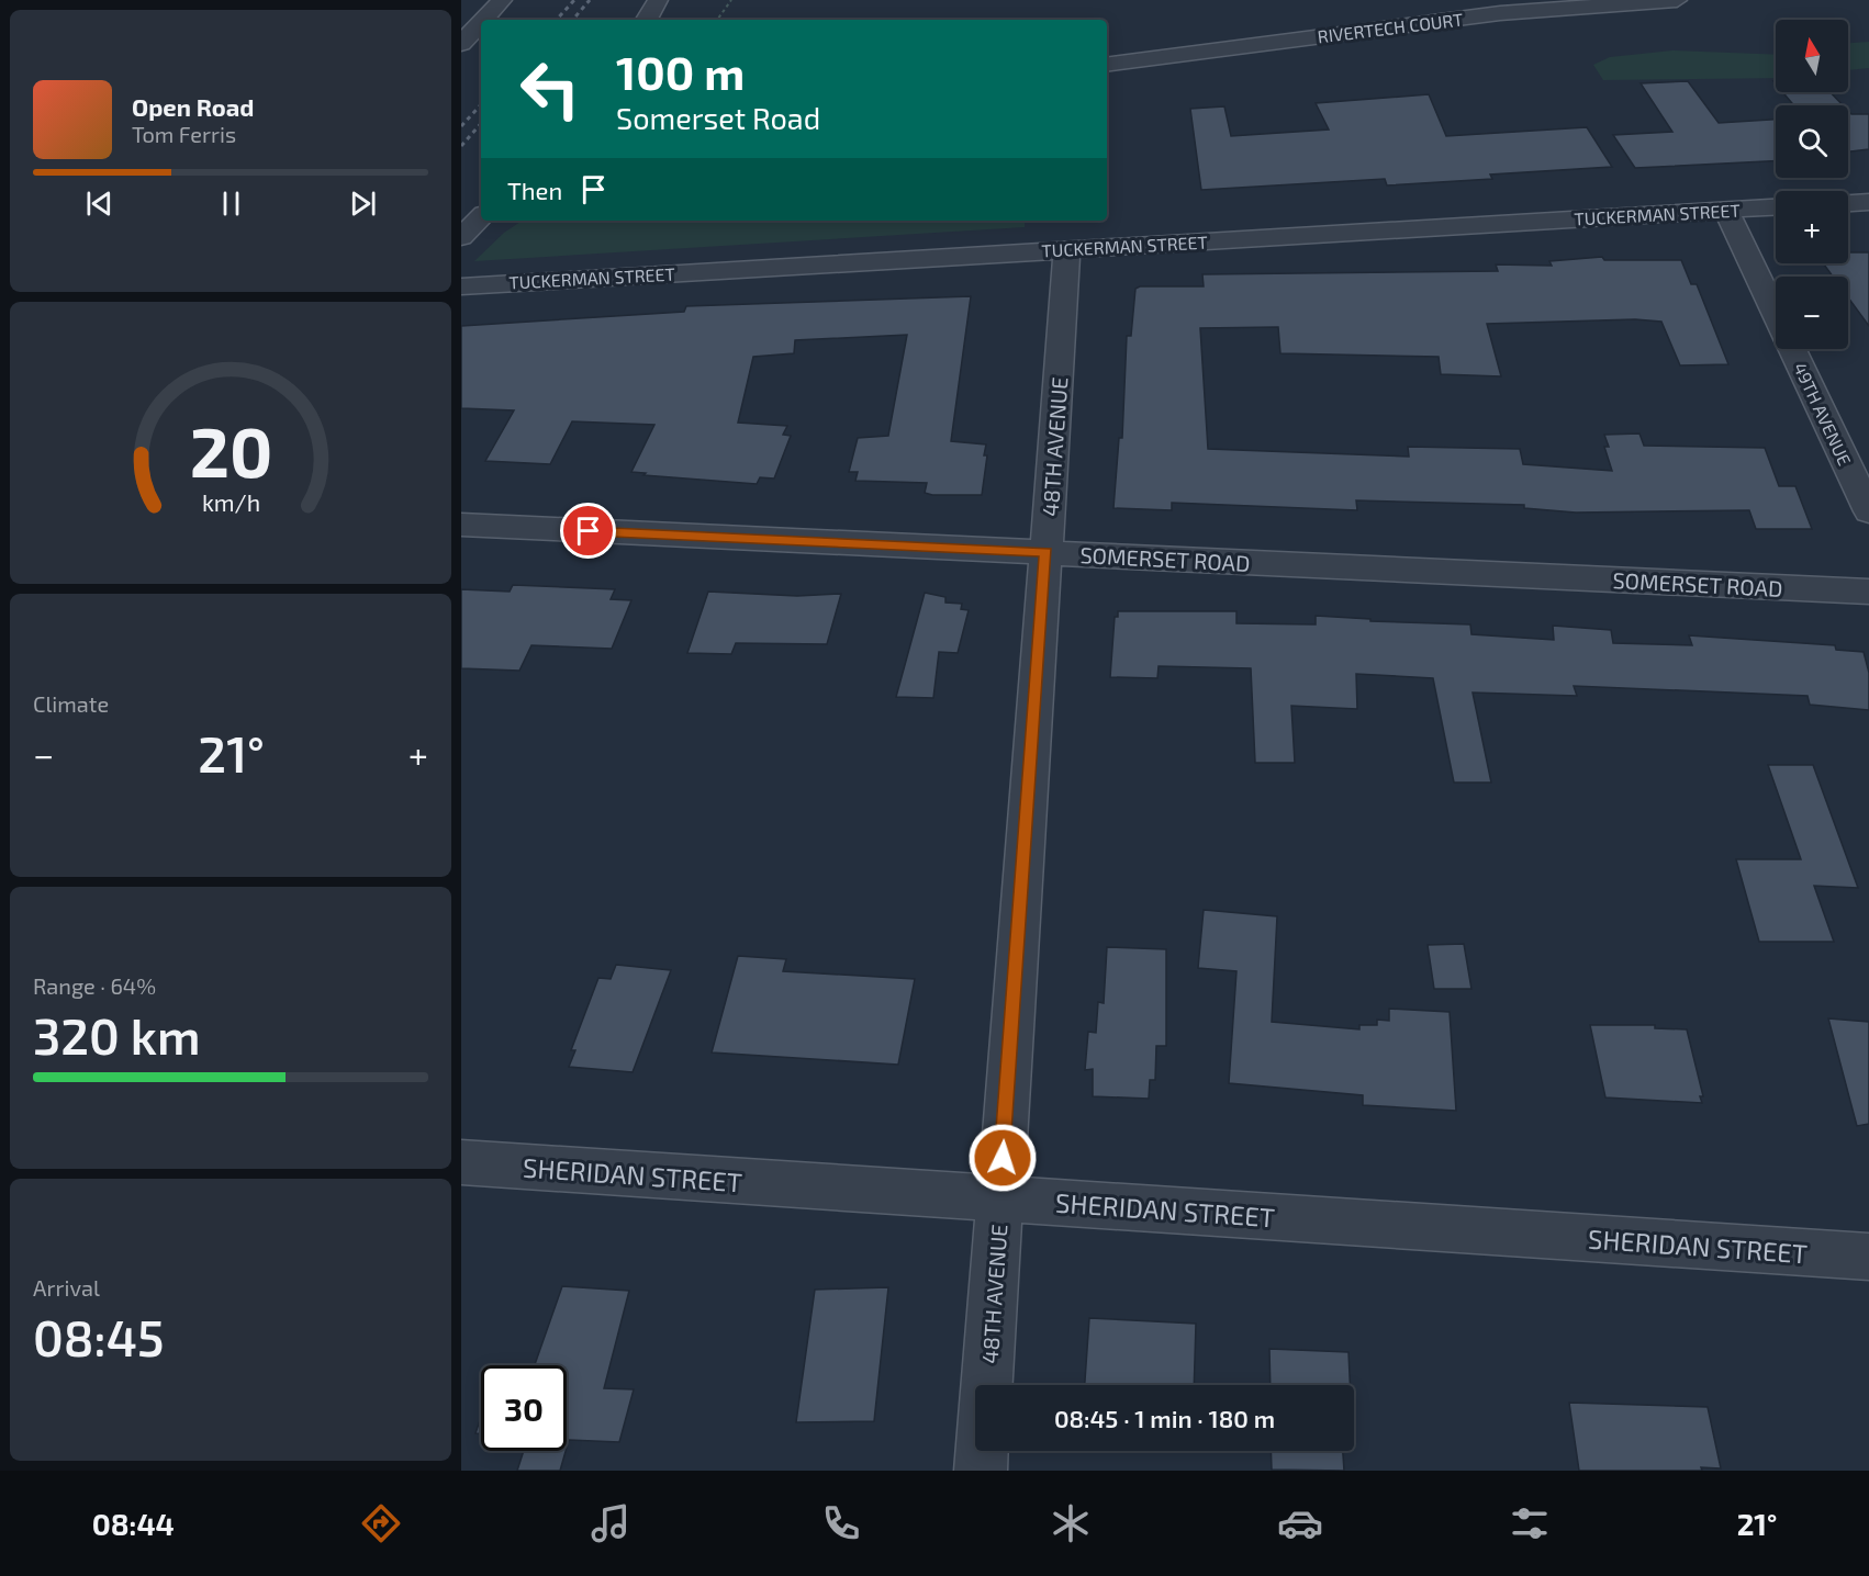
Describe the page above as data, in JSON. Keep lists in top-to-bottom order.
{
  "streets": {
    "street": [
      "RIVERTECH COURT",
      "TUCKERMAN STREET",
      "49TH AVENUE",
      "48TH AVENUE",
      "SOMERSET ROAD",
      "SHERIDAN STREET"
    ]
  },
  "crossings": [
    ["TUCKERMAN STREET", "49TH AVENUE"],
    ["TUCKERMAN STREET", "48TH AVENUE"],
    ["48TH AVENUE", "SOMERSET ROAD"],
    ["48TH AVENUE", "SHERIDAN STREET"]
  ],
  "north": "top",
  "page": {
    "map_buttons": ["+", "−"],
    "turn": ["100 m", "Somerset Road"],
    "song": ["Open Road", "Tom Ferris"],
    "then": "Then",
    "tile": [
      "Climate",
      ["Range · 64%", "320 km"],
      ["Arrival", "08:45"]
    ],
    "heat": ["−", "21°", "+"],
    "limit": "30",
    "trip": "08:45 · 1 min · 180 m",
    "tabs": ["08:44", "21°"],
    "gauge": ["20", "km/h"]
  }
}
